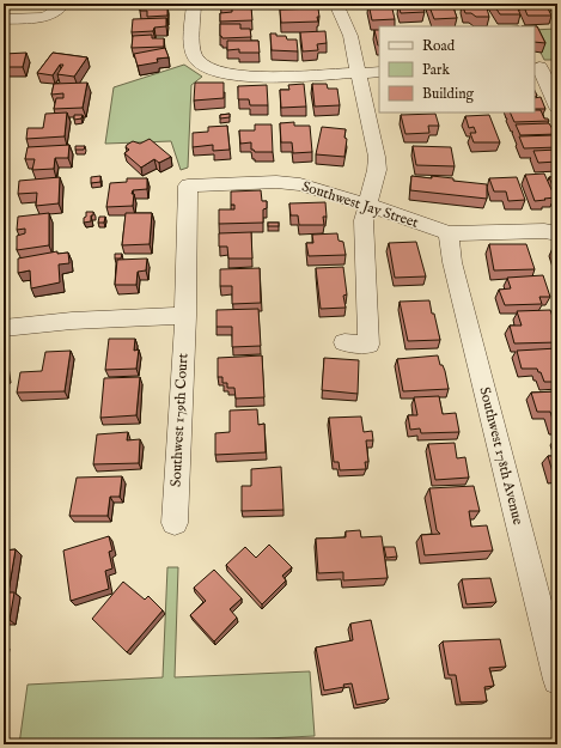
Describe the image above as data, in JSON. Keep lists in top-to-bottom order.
{
  "streets": {
    "street": ["Southwest Jay Street", "Southwest 179th Court", "Southwest 178th Avenue"]
  },
  "crossings": [
    ["Southwest Jay Street", "Southwest 179th Court"],
    ["Southwest Jay Street", "Southwest 178th Avenue"]
  ],
  "legend": ["Road", "Park", "Building"]
}
